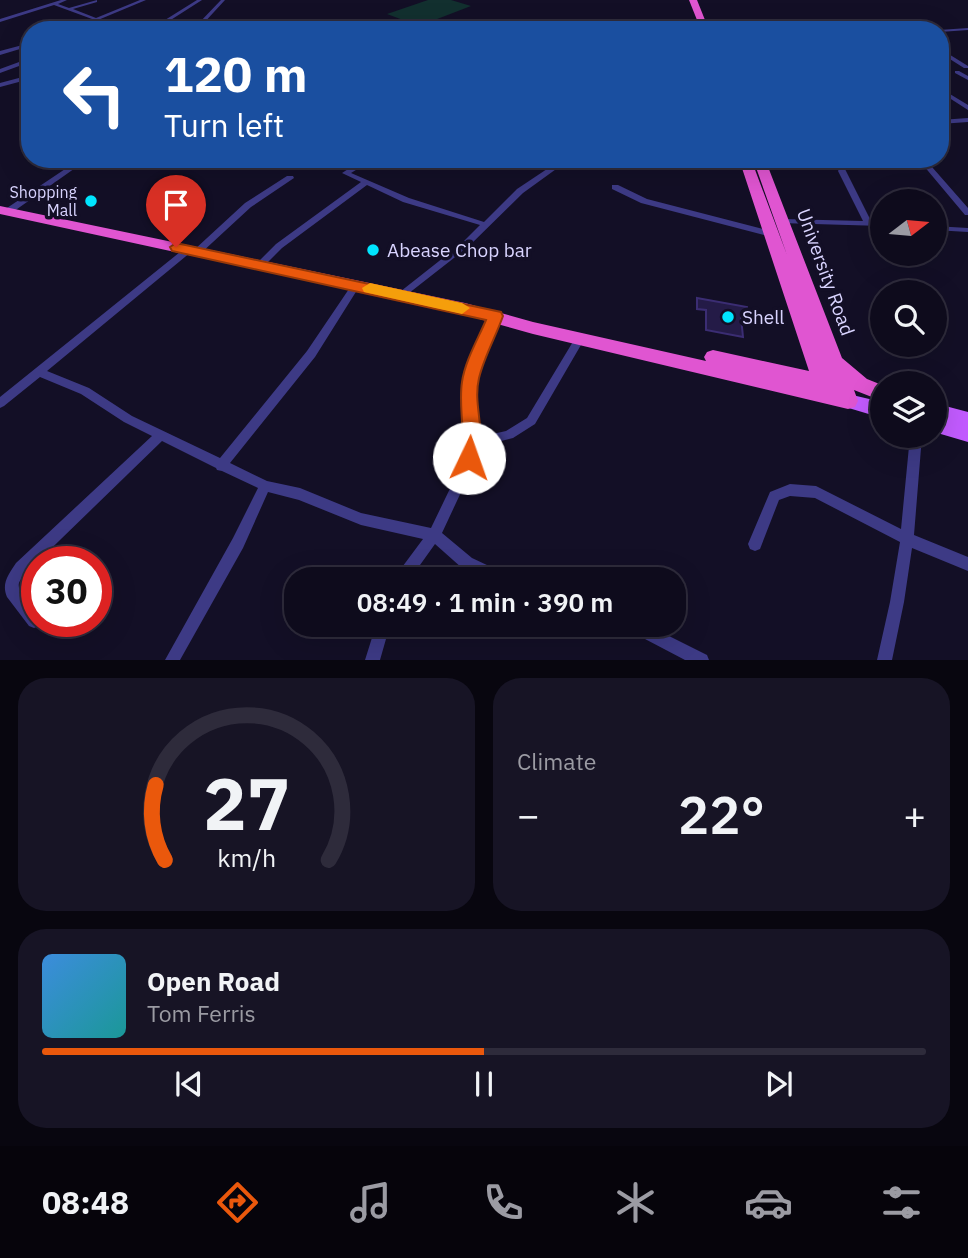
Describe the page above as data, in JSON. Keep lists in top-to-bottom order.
{
  "streets": {
    "highway": ["University Road"]
  },
  "places": ["Shopping Mall", "Abease Chop bar", "Shell"],
  "north": "right",
  "page": {
    "turn": ["120 m", "Turn left"],
    "limit": "30",
    "trip": "08:49 · 1 min · 390 m",
    "tile": "Climate",
    "heat": ["−", "22°", "+"],
    "song": ["Open Road", "Tom Ferris"],
    "tabs": "08:48",
    "gauge": ["27", "km/h"]
  }
}
